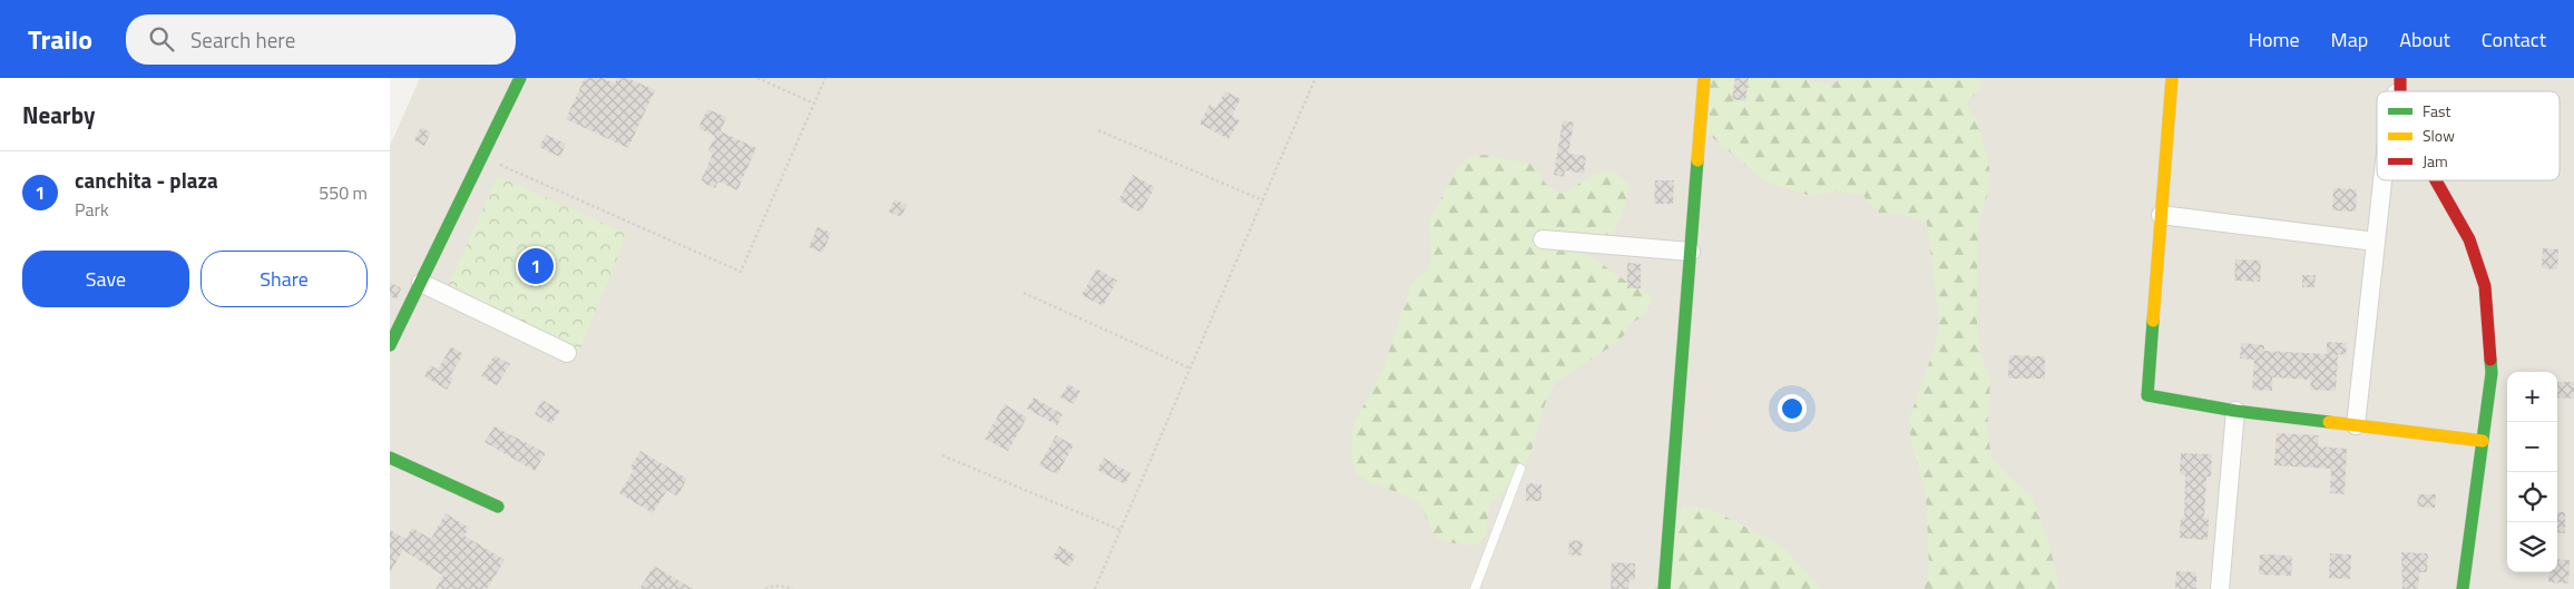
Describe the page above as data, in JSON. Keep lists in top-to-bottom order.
{
  "legend": ["Fast", "Slow", "Jam"],
  "page": {
    "header": "Trailo",
    "search": "Search here",
    "nav": [
      "Home",
      "Map",
      "About",
      "Contact"
    ],
    "heading": "Nearby",
    "list": [
      {
        "mark": "1",
        "name": "canchita - plaza",
        "note": "Park",
        "value": "550 m"
      }
    ],
    "buttons": ["Save", "Share"],
    "pins": "1",
    "map_buttons": ["+", "−"]
  }
}
